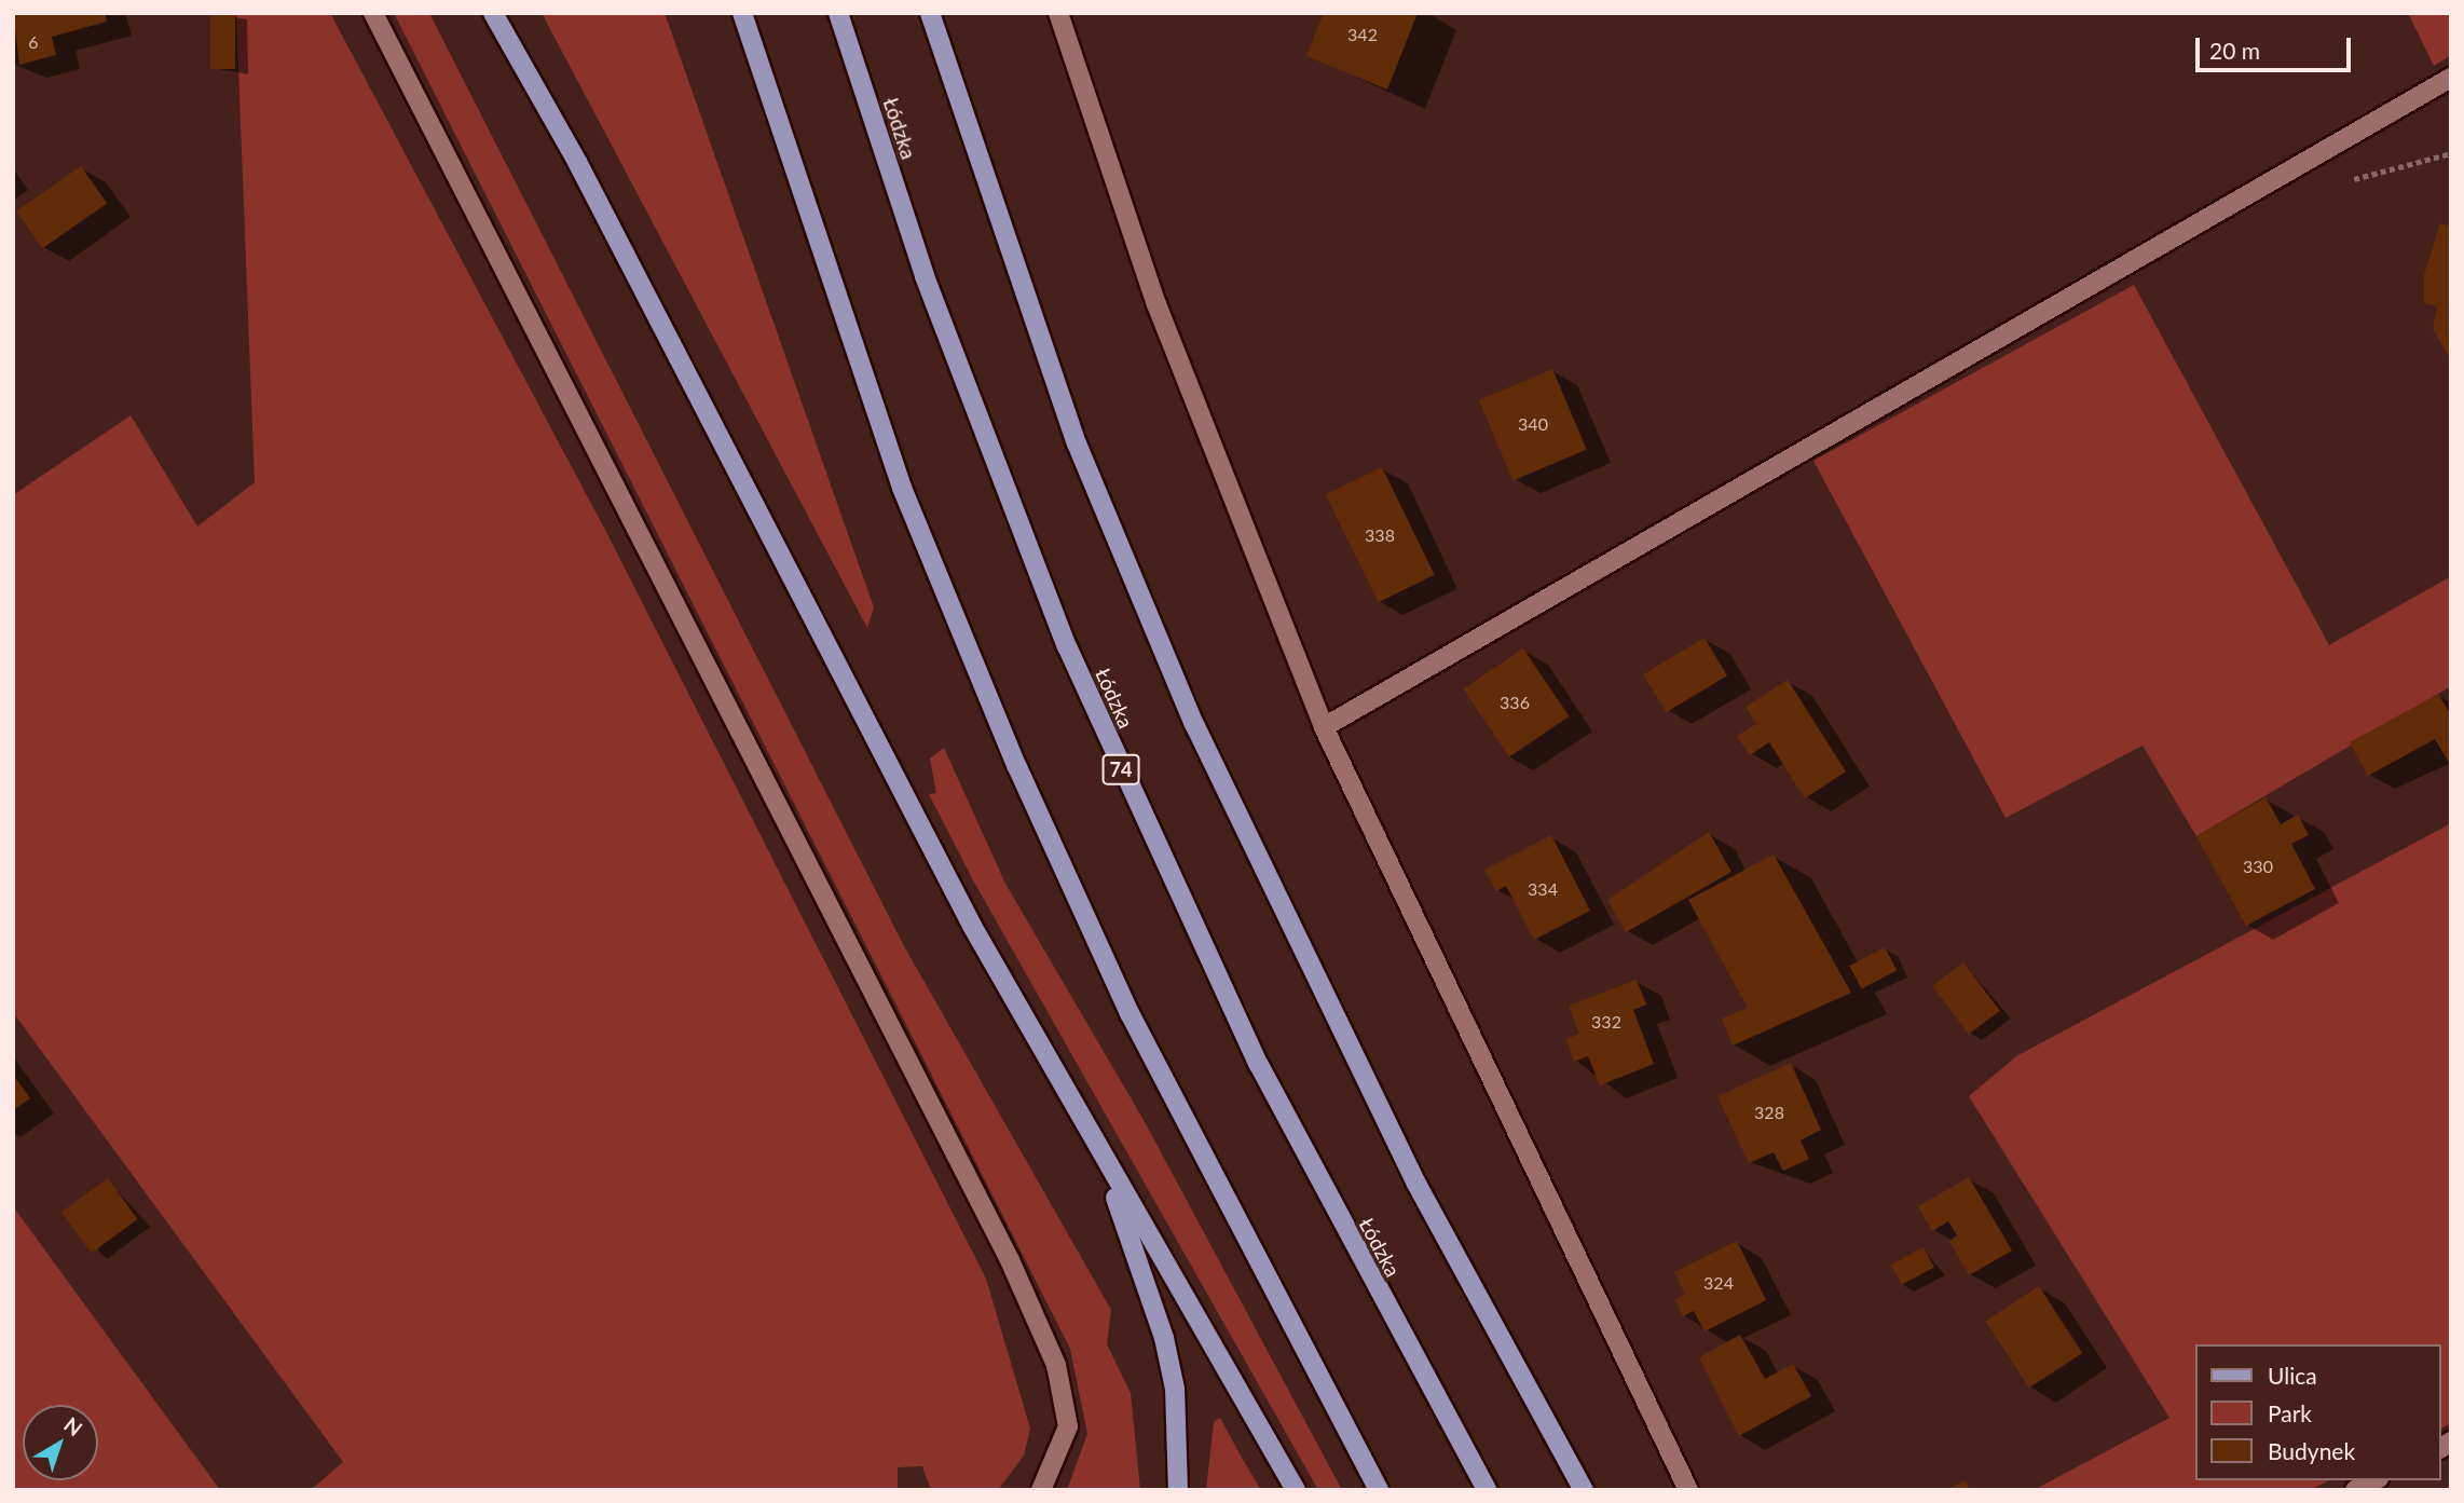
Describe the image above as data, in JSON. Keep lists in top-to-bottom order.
{
  "streets": {
    "main road": ["Łódzka", "74"]
  },
  "house_numbers": [
    "342",
    "6",
    "340",
    "338",
    "336",
    "330",
    "334",
    "332",
    "328",
    "324"
  ],
  "legend": ["Ulica", "Park", "Budynek"],
  "scale_bar": "20 m",
  "north": "top right"
}
